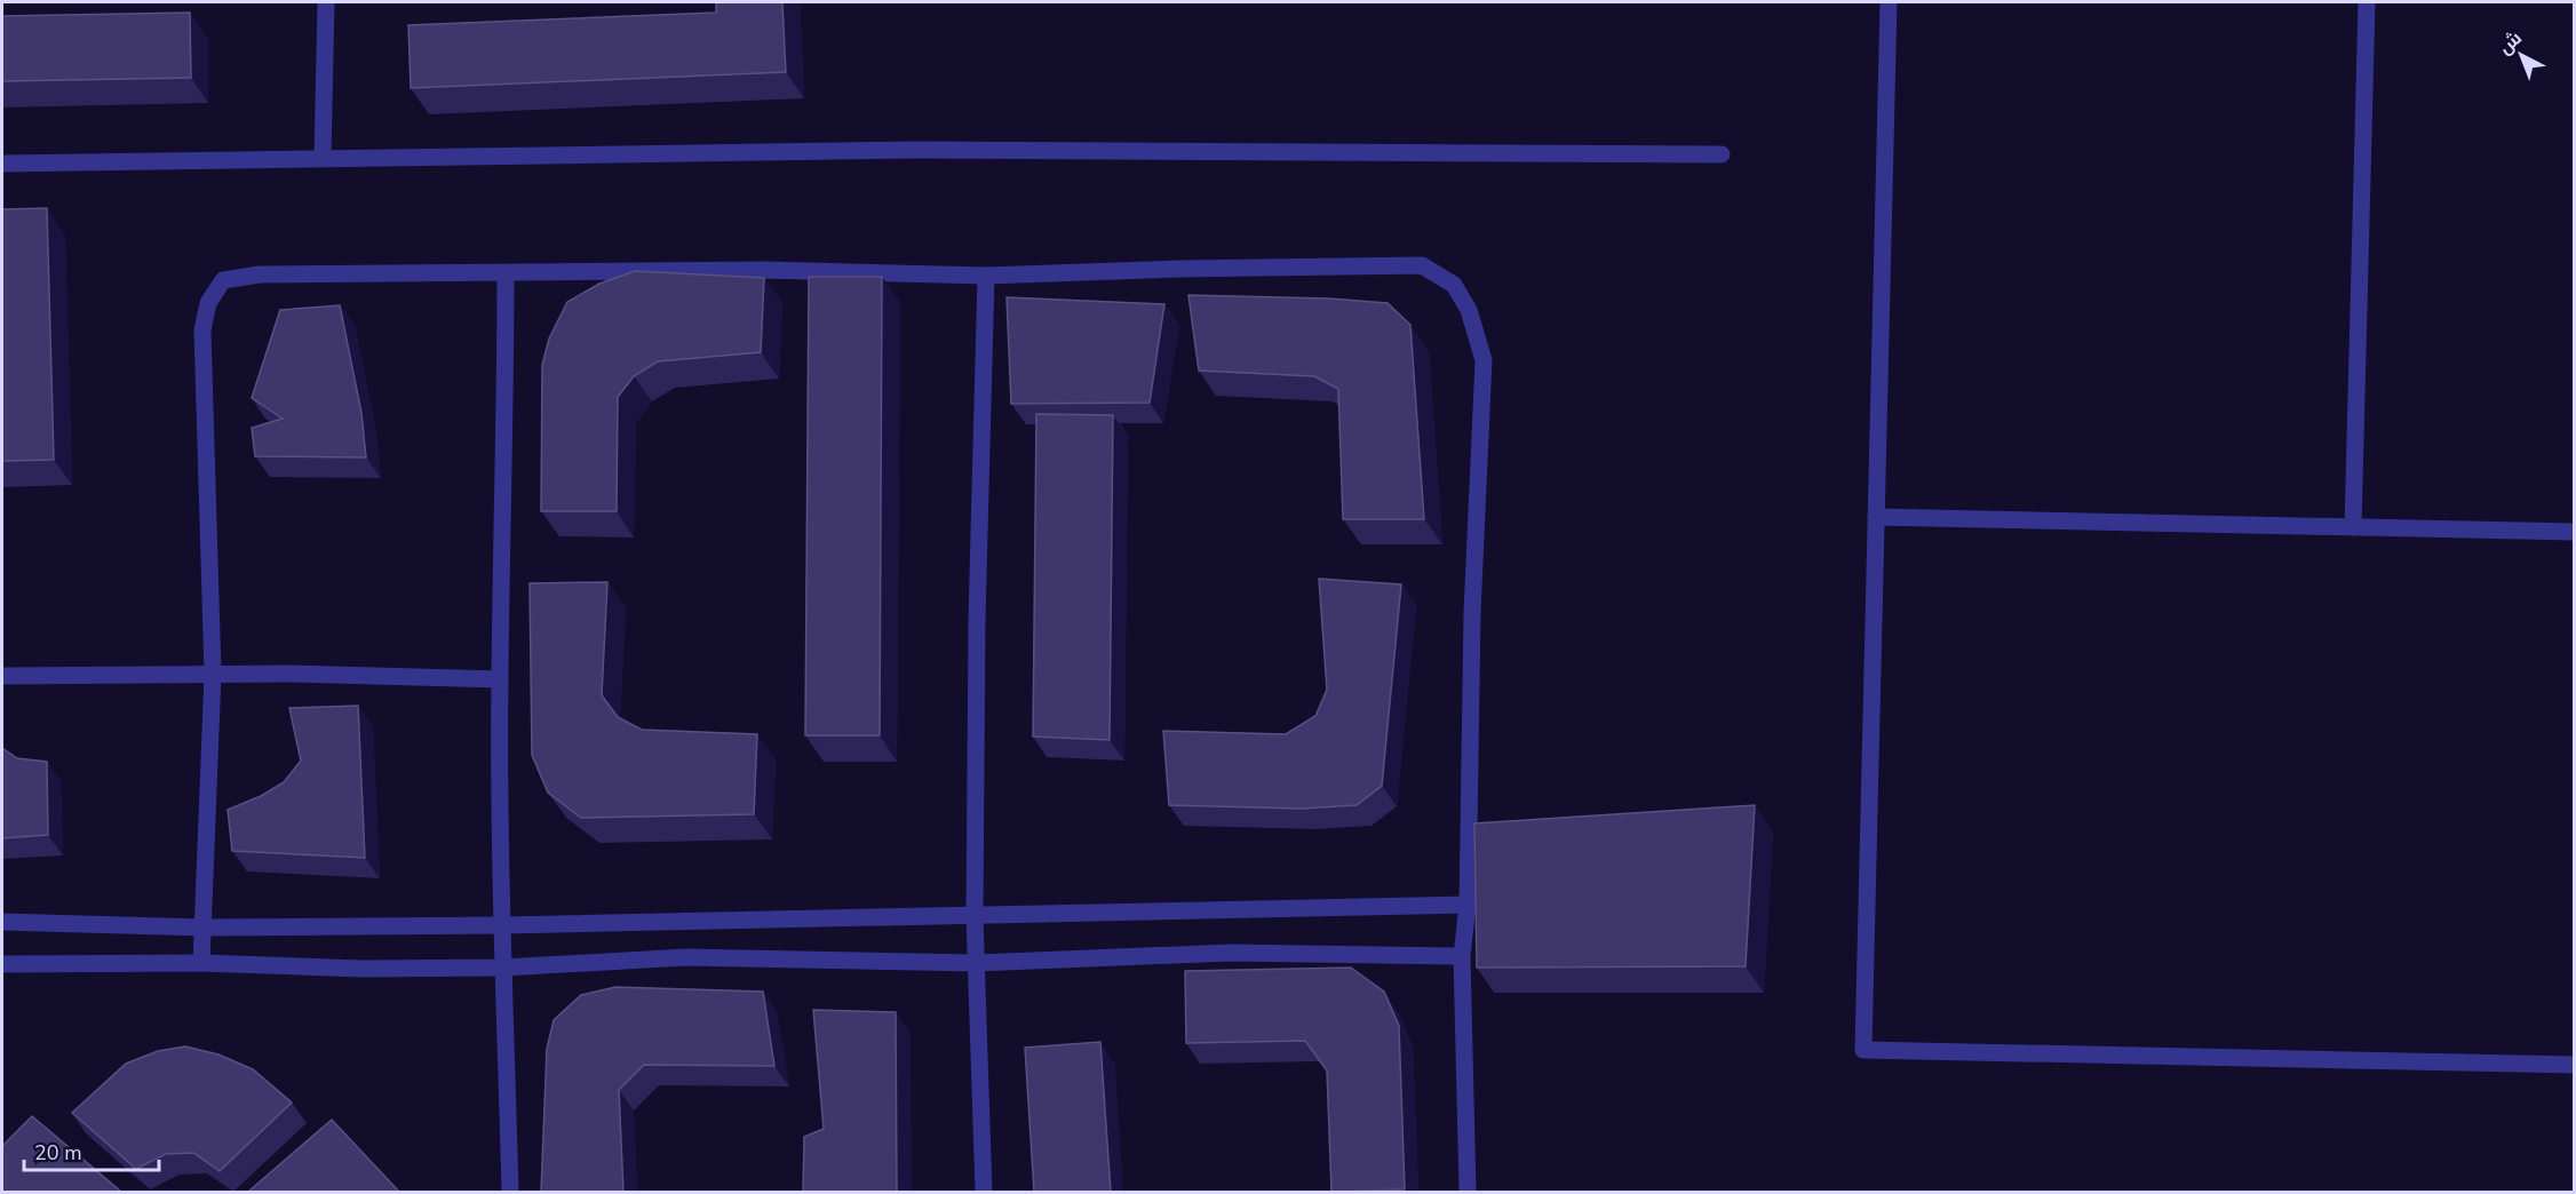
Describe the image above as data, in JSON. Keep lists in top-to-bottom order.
{
  "scale_bar": "20 m",
  "north": "top left"
}
